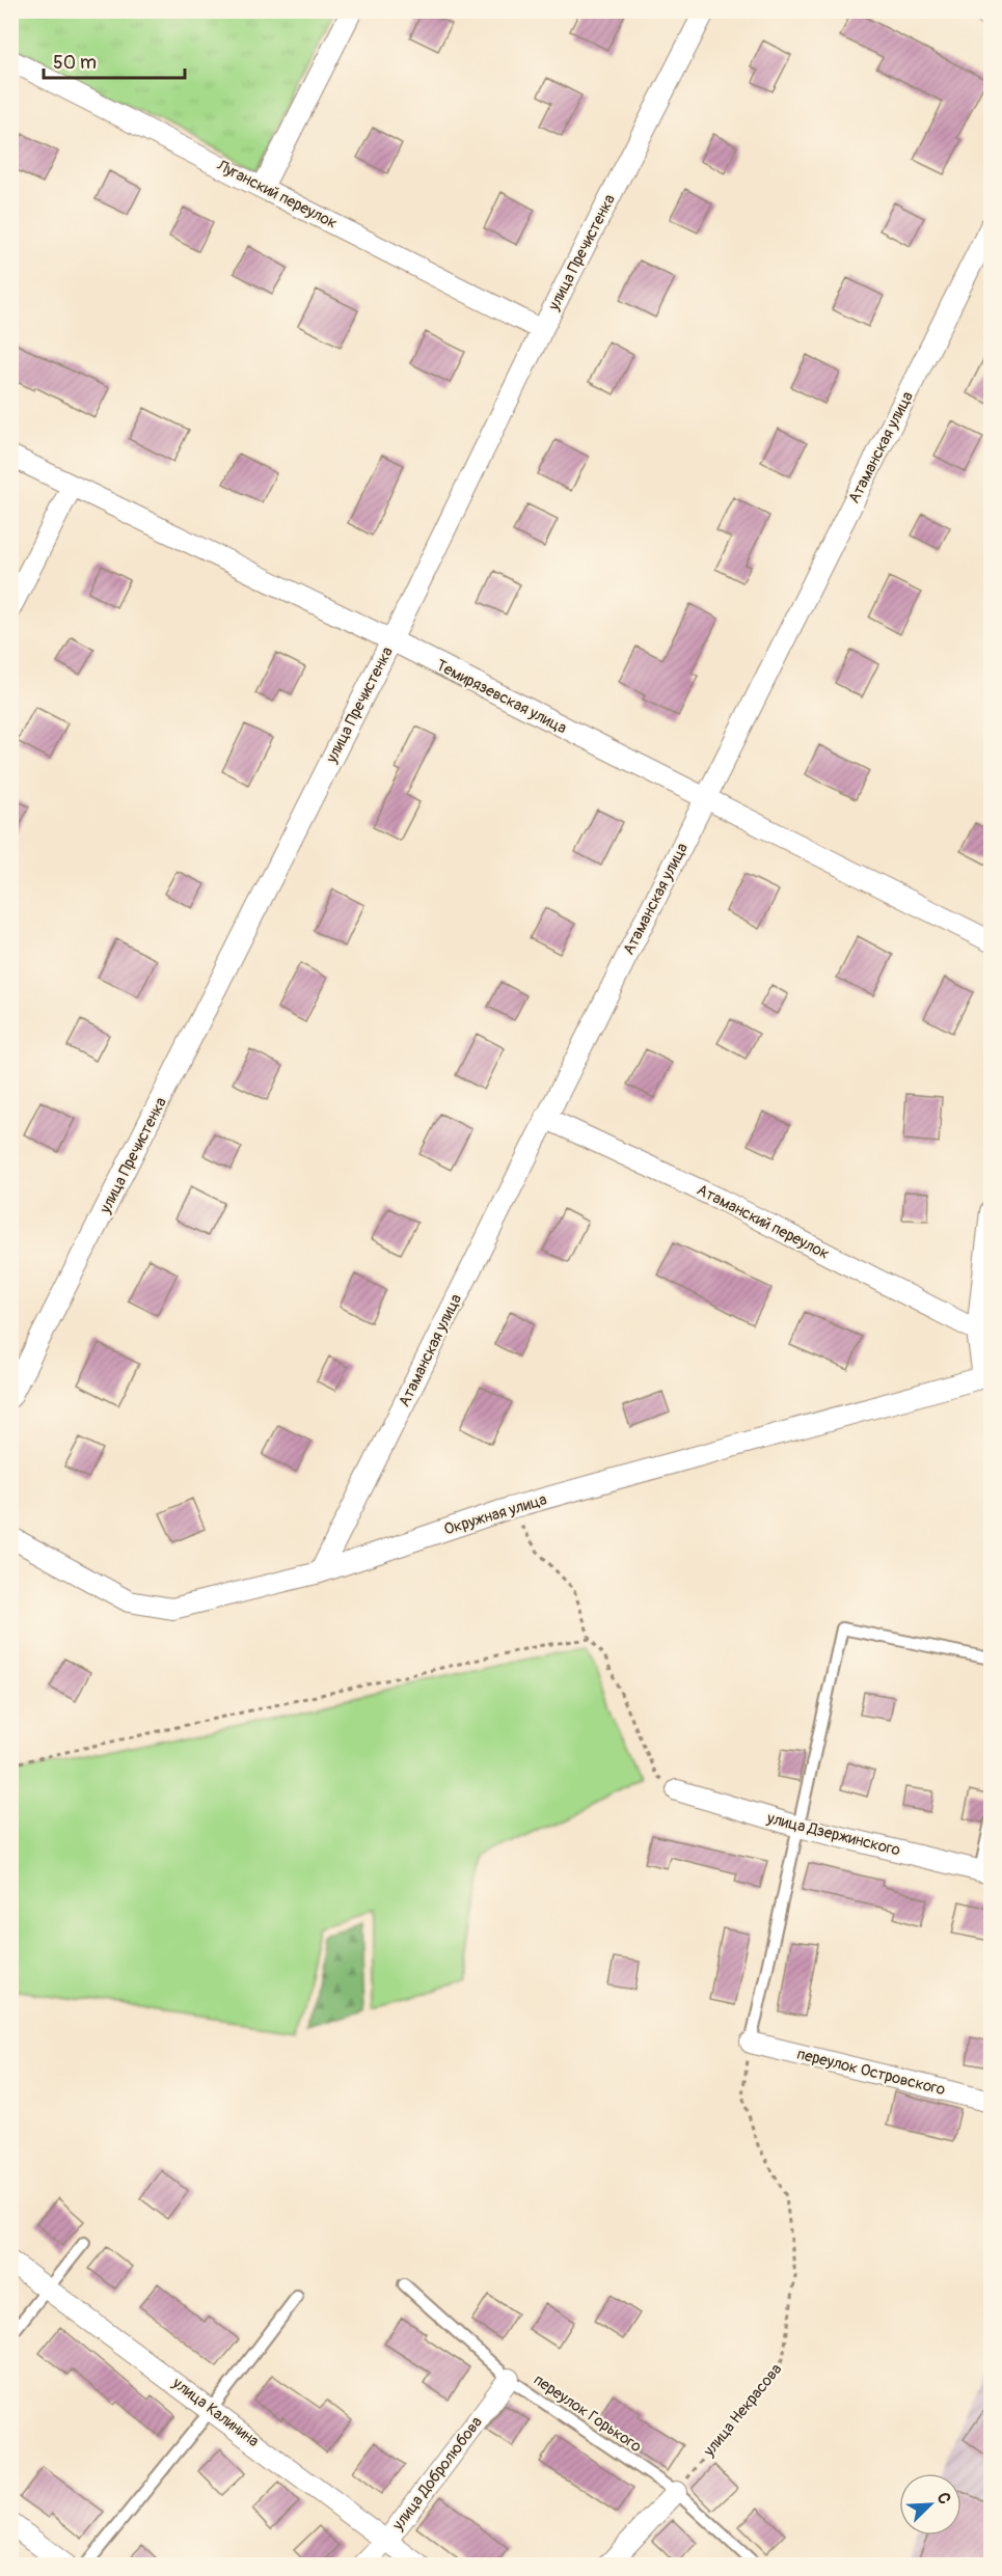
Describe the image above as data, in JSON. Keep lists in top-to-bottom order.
{
  "streets": {
    "street": [
      "Луганский переулок",
      "улица Пречистенка",
      "Атаманская улица",
      "Темирязевская улица",
      "Атаманский переулок",
      "Окружная улица",
      "улица Дзержинского",
      "переулок Островского",
      "улица Калинина",
      "улица Добролюбова"
    ],
    "lane": ["переулок Горького"],
    "path": ["улица Некрасова"]
  },
  "crossings": [
    ["Луганский переулок", "улица Пречистенка"],
    ["улица Пречистенка", "Темирязевская улица"],
    ["Атаманская улица", "Темирязевская улица"],
    ["Атаманская улица", "Атаманский переулок"],
    ["Атаманская улица", "Окружная улица"],
    ["переулок Островского", "улица Некрасова"],
    ["улица Некрасова", "переулок Горького"],
    ["улица Калинина", "улица Добролюбова"],
    ["переулок Горького", "улица Добролюбова"]
  ],
  "scale_bar": "50 m",
  "north": "top right"
}
